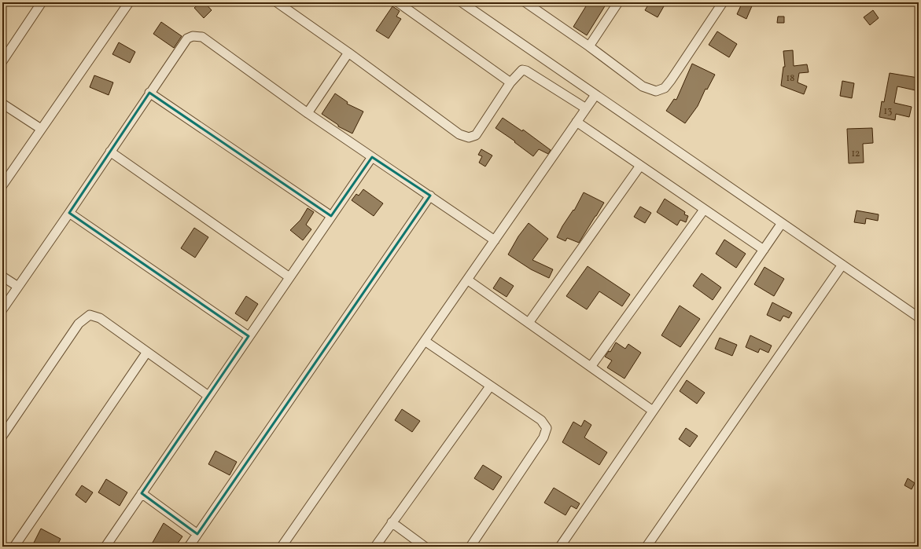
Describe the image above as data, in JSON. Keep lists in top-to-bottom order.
{
  "house_numbers": ["18", "13", "12"]
}
